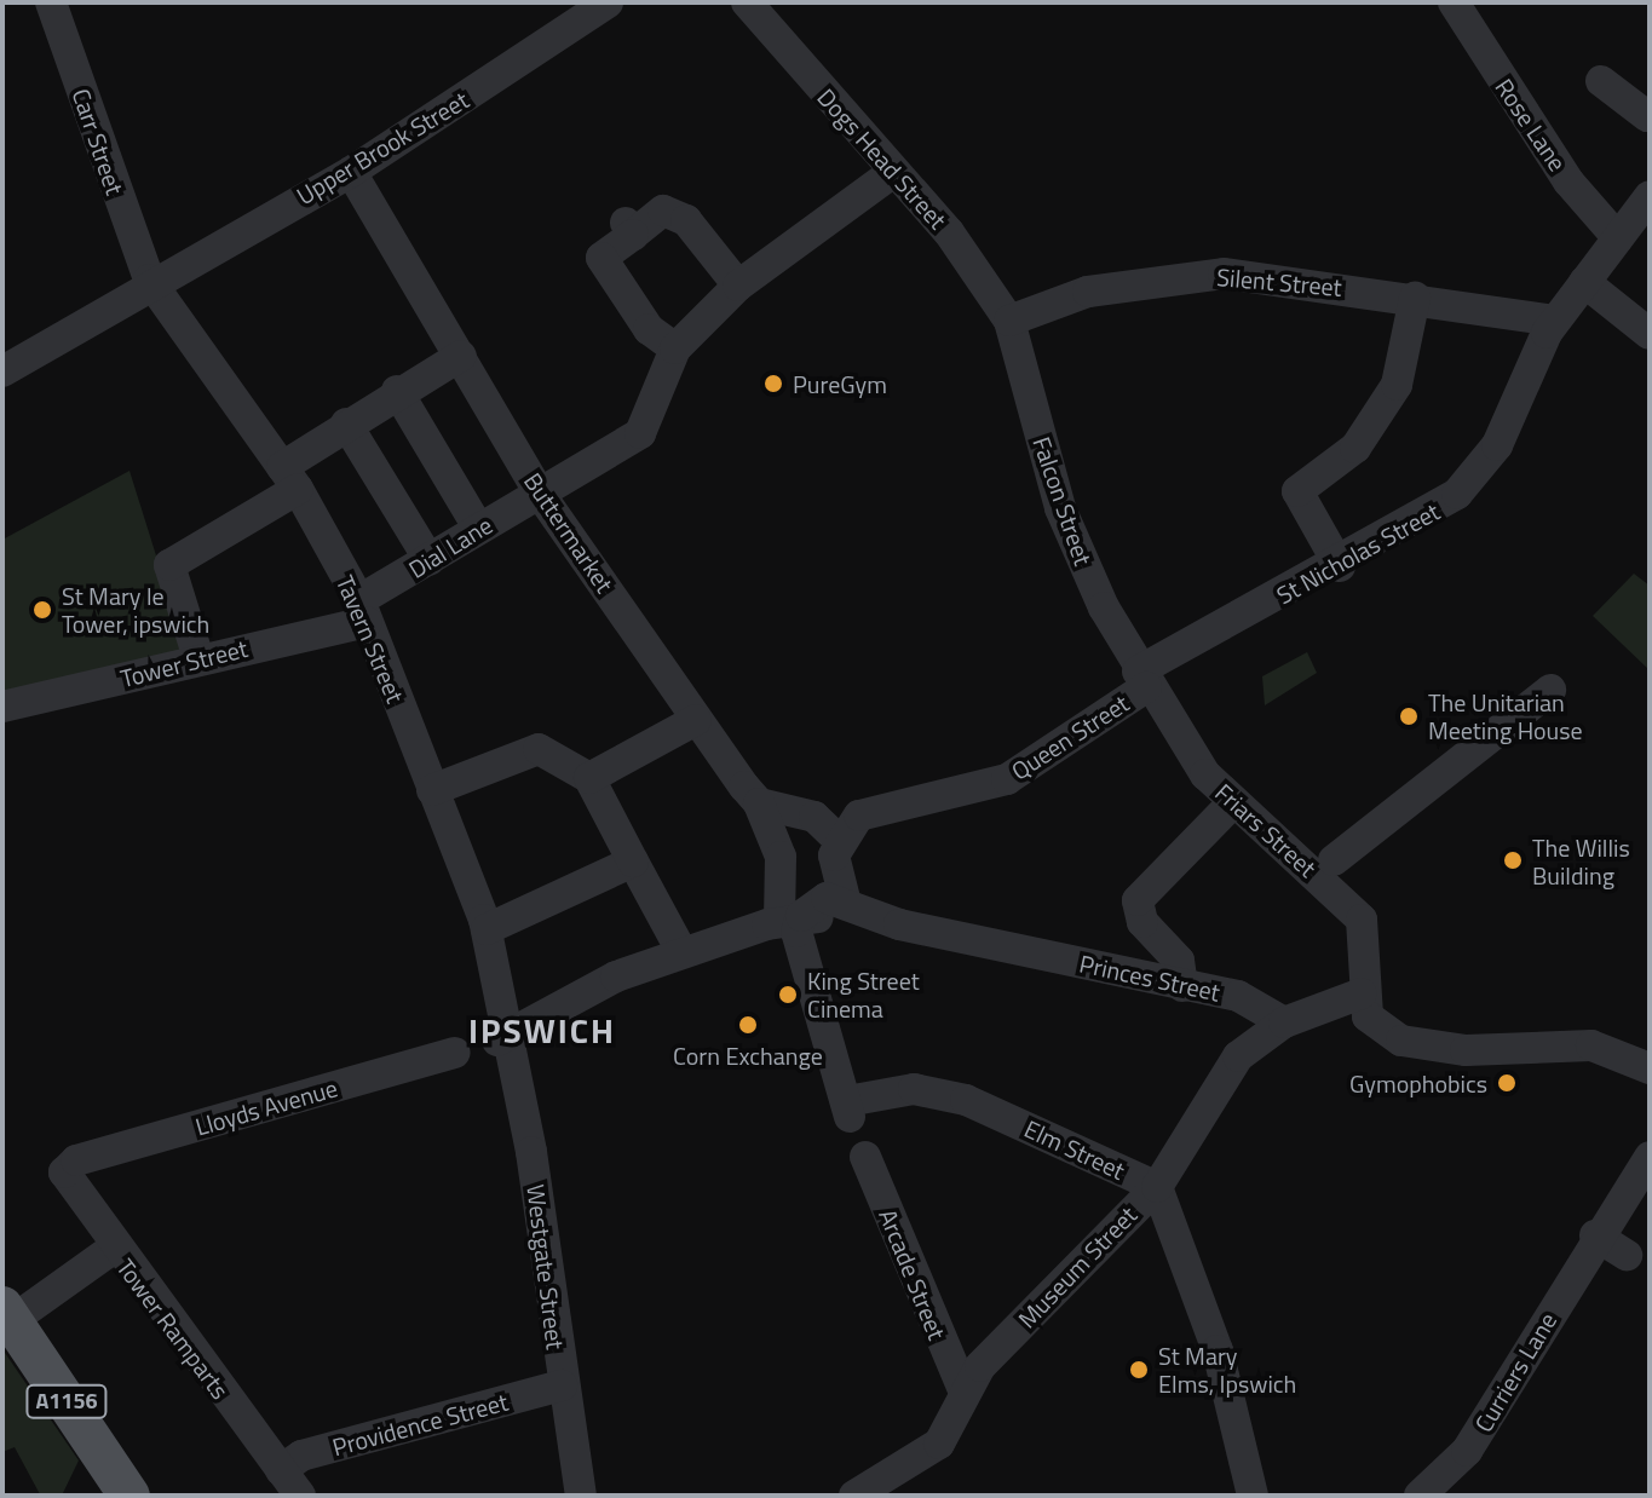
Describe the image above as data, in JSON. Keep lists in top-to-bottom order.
{
  "streets": {
    "main road": ["A1156"],
    "street": [
      "Rose Lane",
      "Carr Street",
      "Upper Brook Street",
      "Dogs Head Street",
      "Silent Street",
      "Falcon Street",
      "Buttermarket",
      "Dial Lane",
      "St Nicholas Street",
      "Tavern Street",
      "Tower Street",
      "Queen Street",
      "Friars Street",
      "Princes Street",
      "Lloyds Avenue",
      "Elm Street",
      "Westgate Street",
      "Museum Street",
      "Arcade Street",
      "Tower Ramparts",
      "Curriers Lane",
      "Providence Street"
    ]
  },
  "crossings": [
    ["Rose Lane", "St Nicholas Street"],
    ["Carr Street", "Upper Brook Street"],
    ["Carr Street", "Tavern Street"],
    ["Upper Brook Street", "Buttermarket"],
    ["Upper Brook Street", "Tavern Street"],
    ["Dogs Head Street", "Silent Street"],
    ["Dogs Head Street", "Falcon Street"],
    ["Silent Street", "Falcon Street"],
    ["Silent Street", "St Nicholas Street"],
    ["Falcon Street", "St Nicholas Street"],
    ["Falcon Street", "Queen Street"],
    ["Falcon Street", "Friars Street"],
    ["Buttermarket", "Dial Lane"],
    ["Buttermarket", "Princes Street"],
    ["Buttermarket", "Elm Street"],
    ["Dial Lane", "Tavern Street"],
    ["Dial Lane", "Tower Street"],
    ["St Nicholas Street", "Queen Street"],
    ["St Nicholas Street", "Friars Street"],
    ["Tavern Street", "Tower Street"],
    ["Tavern Street", "Princes Street"],
    ["Tavern Street", "Westgate Street"],
    ["Queen Street", "Friars Street"],
    ["Princes Street", "Westgate Street"],
    ["Princes Street", "Museum Street"],
    ["Lloyds Avenue", "Tower Ramparts"],
    ["Elm Street", "Museum Street"],
    ["Westgate Street", "Providence Street"],
    ["Museum Street", "Arcade Street"],
    ["Tower Ramparts", "Providence Street"]
  ],
  "districts": ["IPSWICH"],
  "places": [
    "PureGym",
    "St Mary le Tower, ipswich",
    "The Unitarian Meeting House",
    "The Willis Building",
    "King Street Cinema",
    "Corn Exchange",
    "Gymophobics",
    "St Mary Elms, Ipswich"
  ]
}
